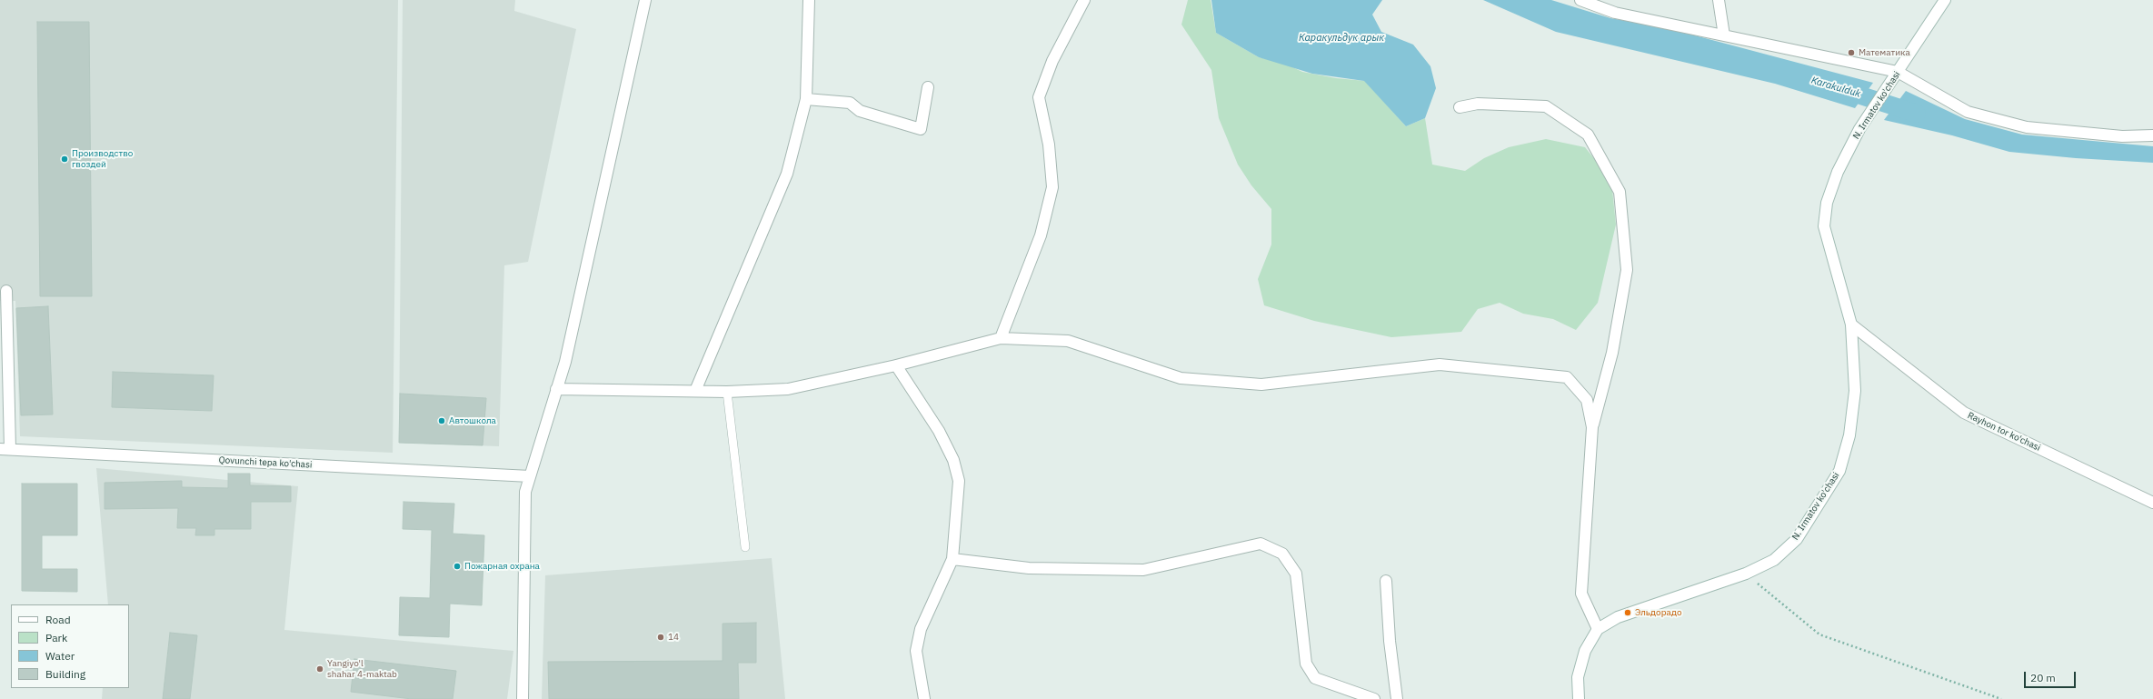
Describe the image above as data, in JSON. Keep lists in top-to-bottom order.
{
  "streets": {
    "street": ["N. Irmatov ko'chasi", "Rayhon tor ko'chasi", "Qovunchi tepa ko'chasi"]
  },
  "crossings": [
    ["N. Irmatov ko'chasi", "Rayhon tor ko'chasi"]
  ],
  "water": ["Каракульдук арык", "Karakulduk"],
  "places": [
    "Математика",
    "Производство гвоздей",
    "Автошкола",
    "Пожарная охрана",
    "Эльдорадо",
    "14",
    "Yangiyo'l shahar 4-maktab"
  ],
  "legend": [
    "Road",
    "Park",
    "Water",
    "Building"
  ],
  "scale_bar": "20 m"
}
